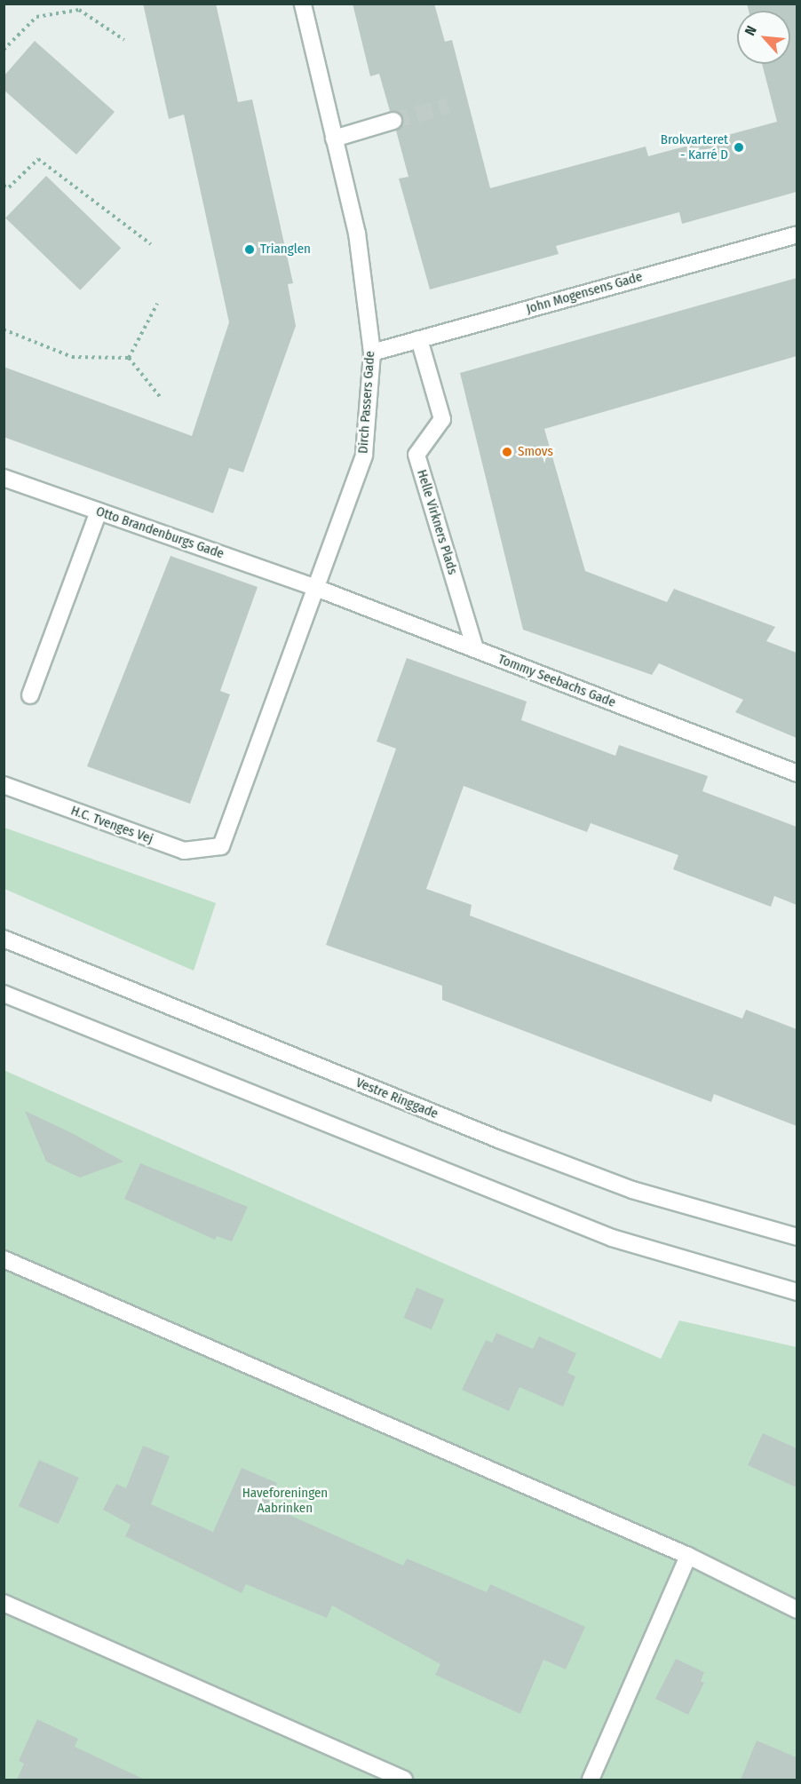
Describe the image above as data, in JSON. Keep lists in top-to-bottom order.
{
  "streets": {
    "street": [
      "John Mogensens Gade",
      "Dirch Passers Gade",
      "Helle Virkners Plads",
      "Otto Brandenburgs Gade",
      "Tommy Seebachs Gade",
      "H.C. Tvenges Vej",
      "Vestre Ringgade"
    ]
  },
  "crossings": [
    ["John Mogensens Gade", "Dirch Passers Gade"],
    ["John Mogensens Gade", "Helle Virkners Plads"],
    ["Dirch Passers Gade", "Otto Brandenburgs Gade"],
    ["Dirch Passers Gade", "Tommy Seebachs Gade"],
    ["Dirch Passers Gade", "H.C. Tvenges Vej"],
    ["Helle Virkners Plads", "Tommy Seebachs Gade"],
    ["Otto Brandenburgs Gade", "Tommy Seebachs Gade"]
  ],
  "parks": ["Haveforeningen Aabrinken"],
  "places": ["Brokvarteret - Karré D", "Trianglen", "Smovs"],
  "north": "top left"
}
